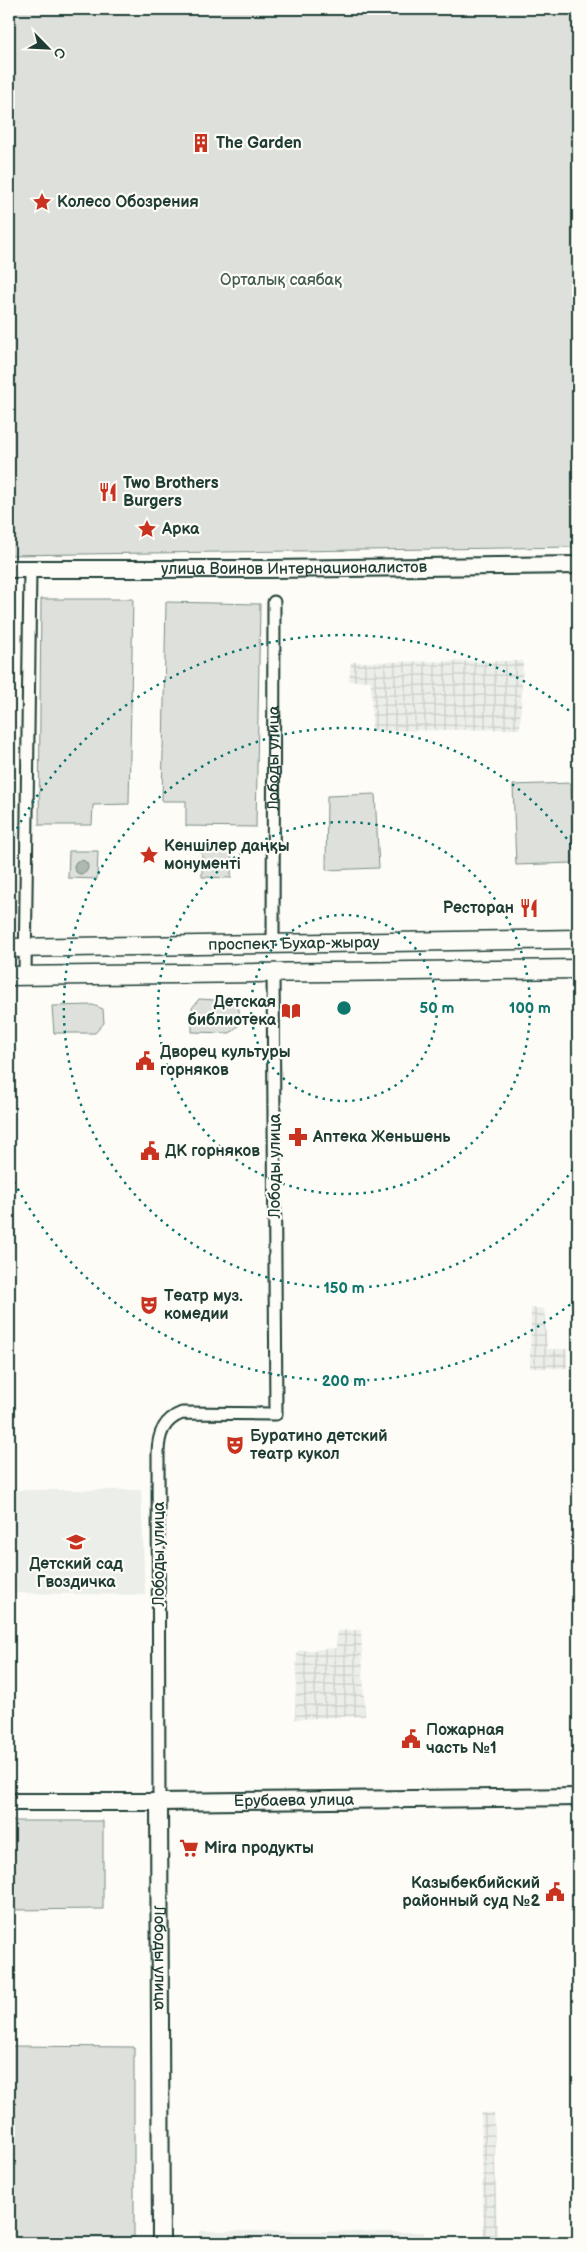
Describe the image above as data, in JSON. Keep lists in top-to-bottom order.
{
  "streets": {
    "main road": [
      "улица Воинов Интернационалистов",
      "Лободы улица",
      "проспект Бухар-жырау",
      "Ерубаева улица"
    ]
  },
  "crossings": [
    ["Лободы улица", "проспект Бухар-жырау"],
    ["Лободы улица", "Ерубаева улица"]
  ],
  "parks": ["Орталық саябақ"],
  "places": {
    "building": ["The Garden"],
    "place": ["Колесо Обозрения", "Арка", "Кеншілер даңқы монументі"],
    "restaurant": ["Two Brothers Burgers", "Ресторан"],
    "library": ["Детская библиотека"],
    "public building": [
      "Дворец культуры горняков",
      "ДК горняков",
      "Пожарная часть №1",
      "Казыбекбийский районный суд №2"
    ],
    "pharmacy": ["Аптека Женьшень"],
    "theatre": ["Театр муз. комедии", "Буратино детский театр кукол"],
    "school or university": ["Детский сад Гвоздичка"],
    "supermarket": ["Mira продукты"]
  },
  "north": "bottom right",
  "rings": [
    "50 m",
    "100 m",
    "150 m",
    "200 m"
  ]
}
